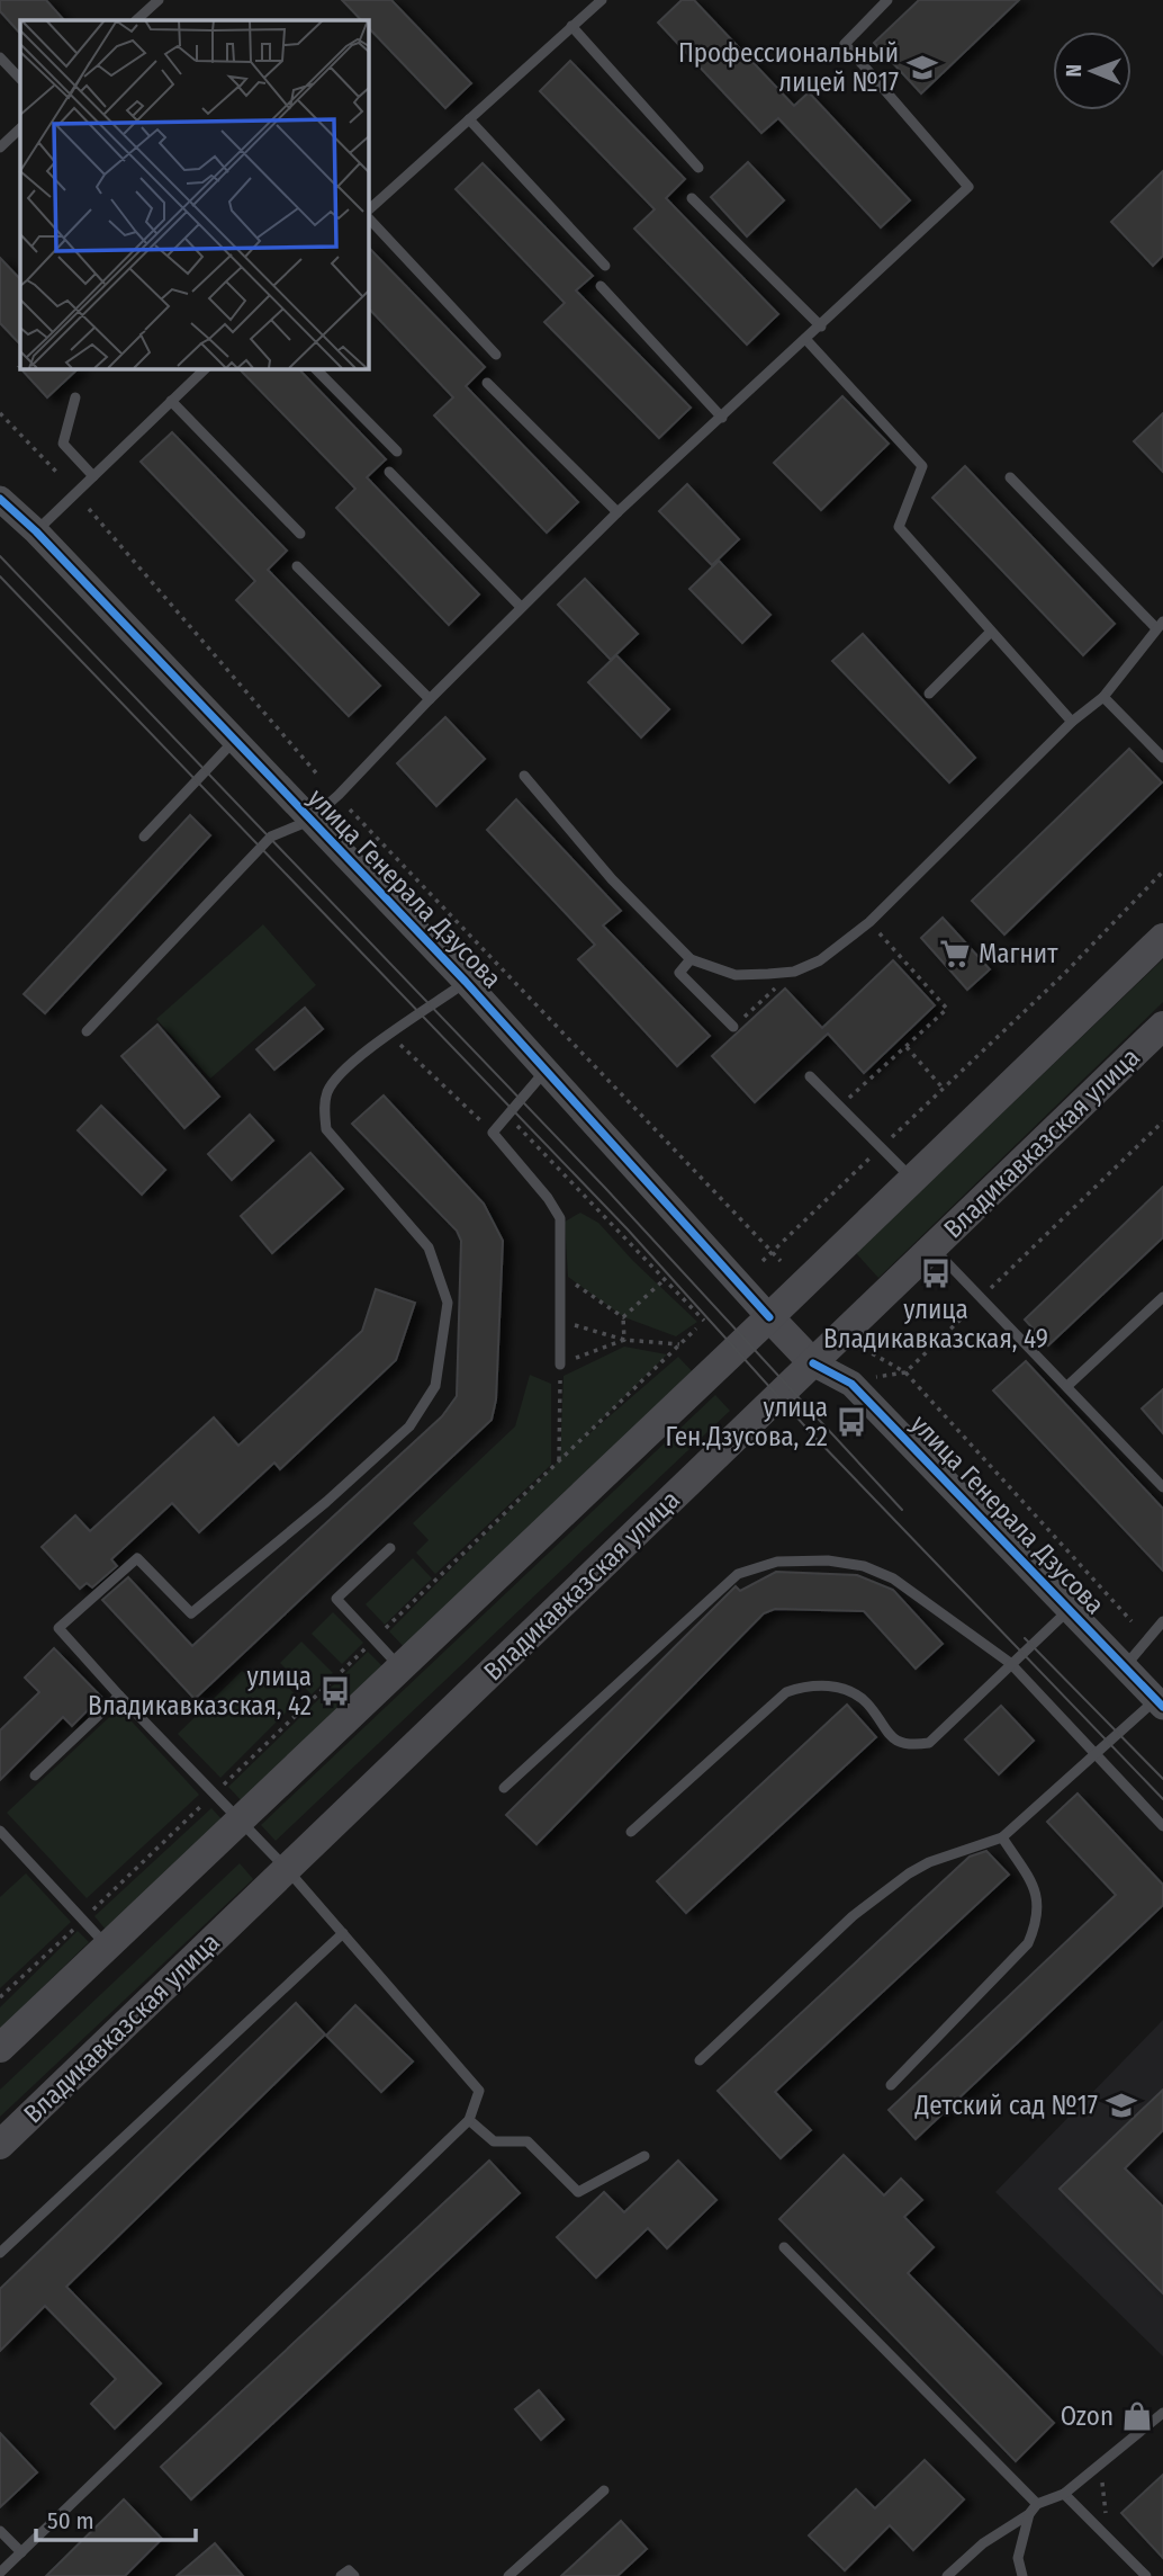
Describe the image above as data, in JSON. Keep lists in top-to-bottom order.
{
  "streets": {
    "main road": ["улица Генерала Дзусова", "Владикавказская улица"]
  },
  "crossings": [
    ["улица Генерала Дзусова", "Владикавказская улица"]
  ],
  "places": {
    "school or university": ["Профессиональный лицей №17", "Детский сад №17"],
    "supermarket": ["Магнит"],
    "bus stop": ["улица Владикавказская, 49", "улица Ген.Дзусова, 22", "улица Владикавказская, 42"],
    "shop": ["Ozon"]
  },
  "scale_bar": "50 m",
  "north": "left"
}
